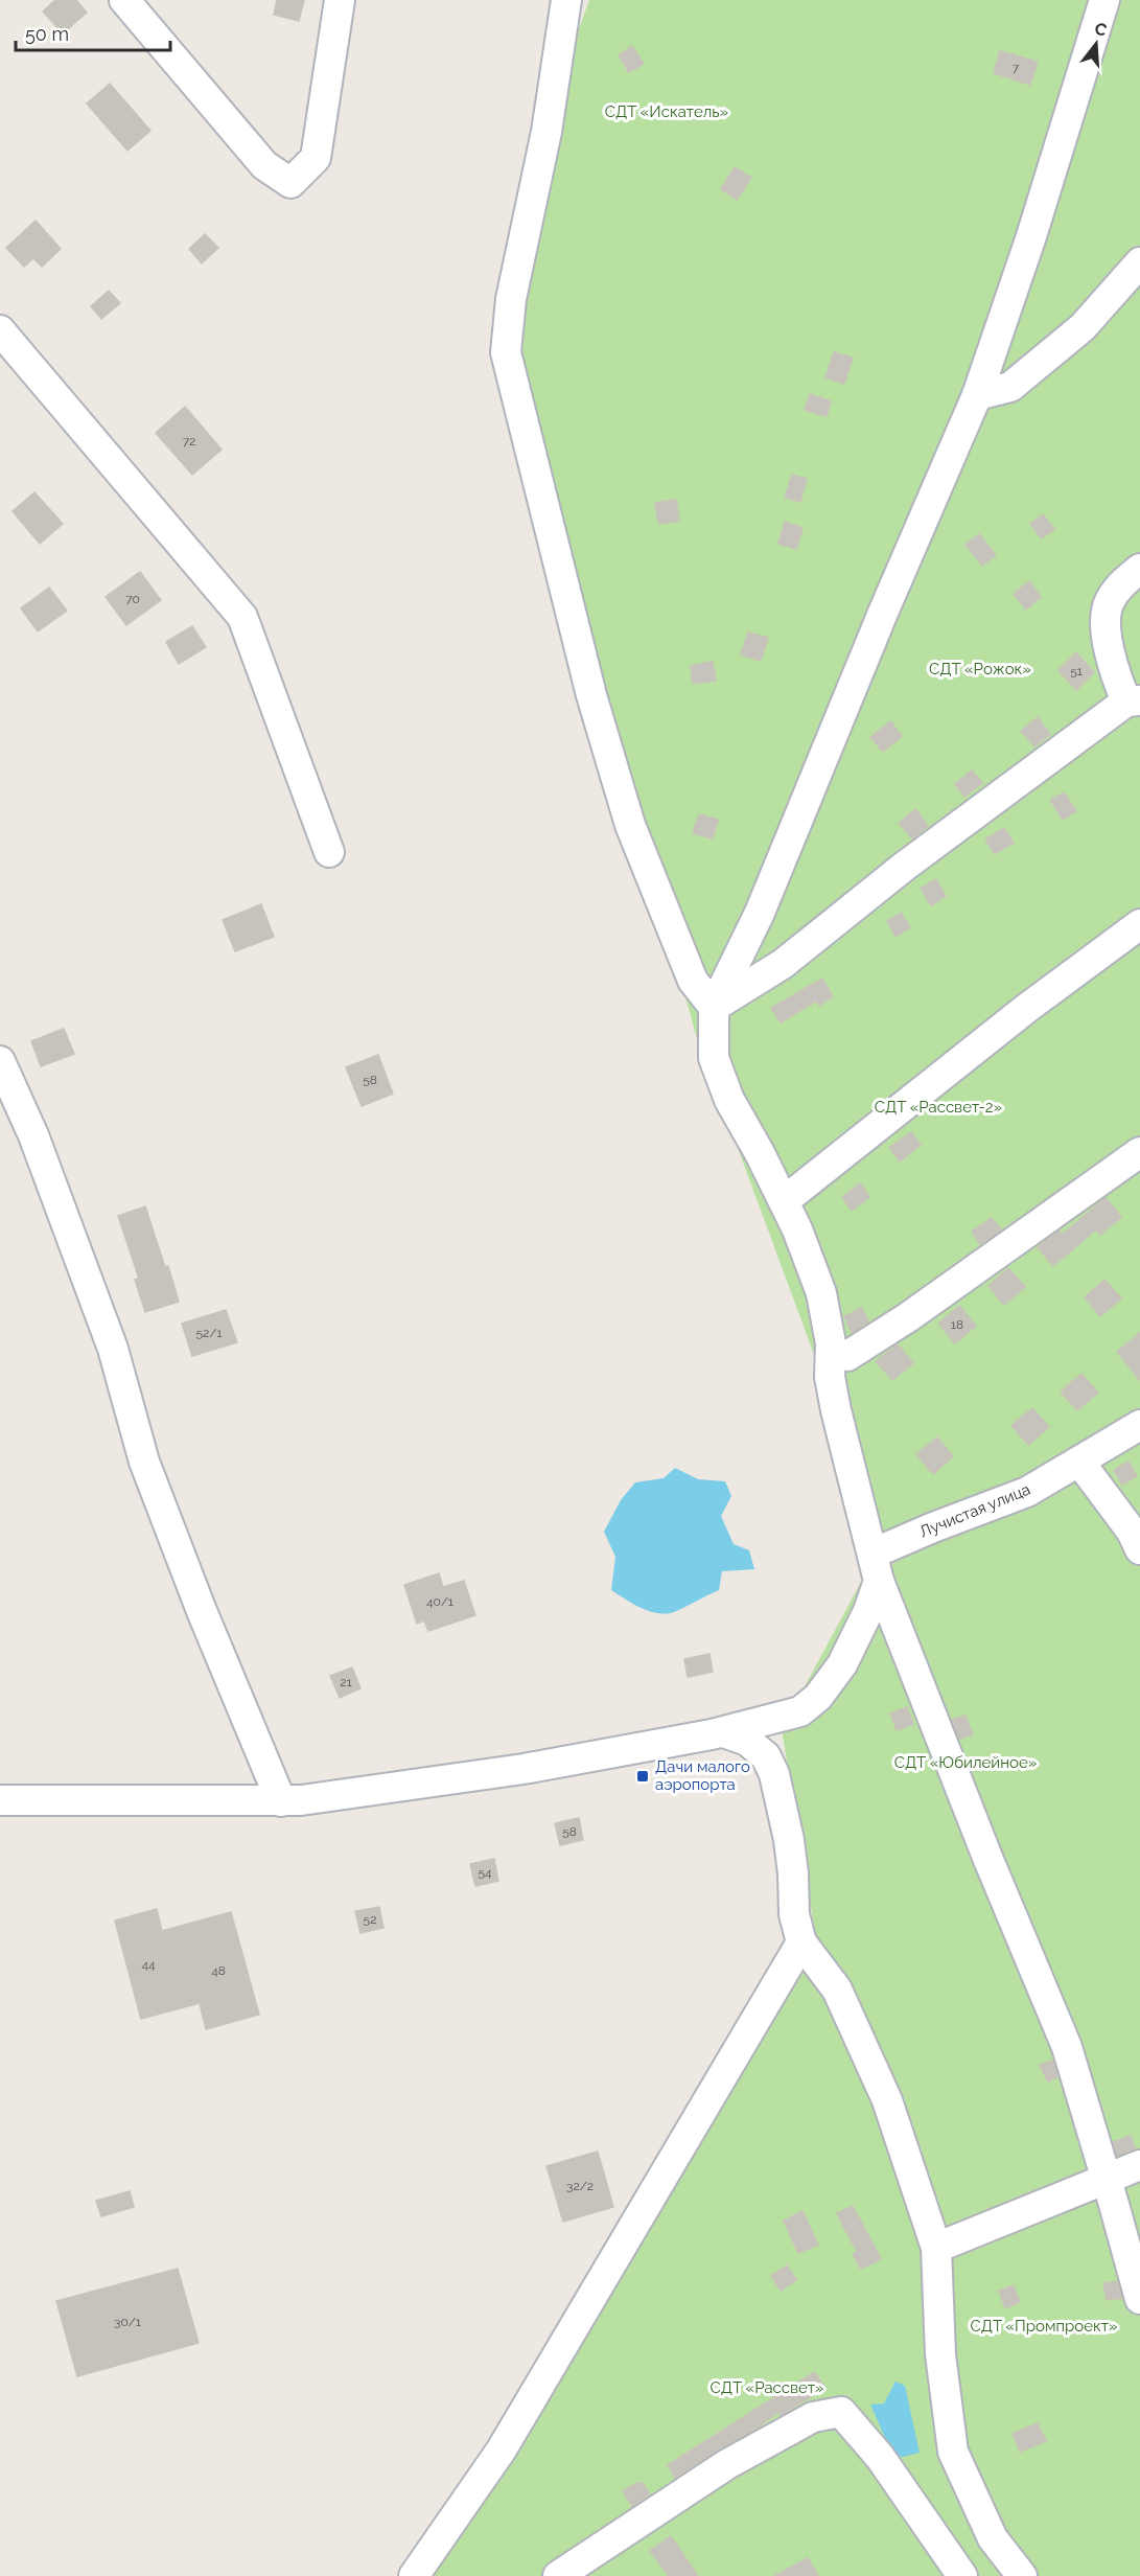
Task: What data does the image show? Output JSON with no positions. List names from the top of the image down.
{
  "streets": {
    "street": ["Лучистая улица"]
  },
  "parks": [
    "СДТ «Искатель»",
    "СДТ «Рожок»",
    "СДТ «Рассвет-2»",
    "СДТ «Юбилейное»",
    "СДТ «Промпроект»",
    "СДТ «Рассвет»"
  ],
  "places": {
    "transit": ["Дачи малого аэропорта"]
  },
  "house_numbers": [
    "7",
    "72",
    "70",
    "51",
    "58",
    "18",
    "52/1",
    "40/1",
    "21",
    "58",
    "54",
    "52",
    "44",
    "48",
    "32/2",
    "30/1"
  ],
  "scale_bar": "50 m",
  "north": "top"
}
